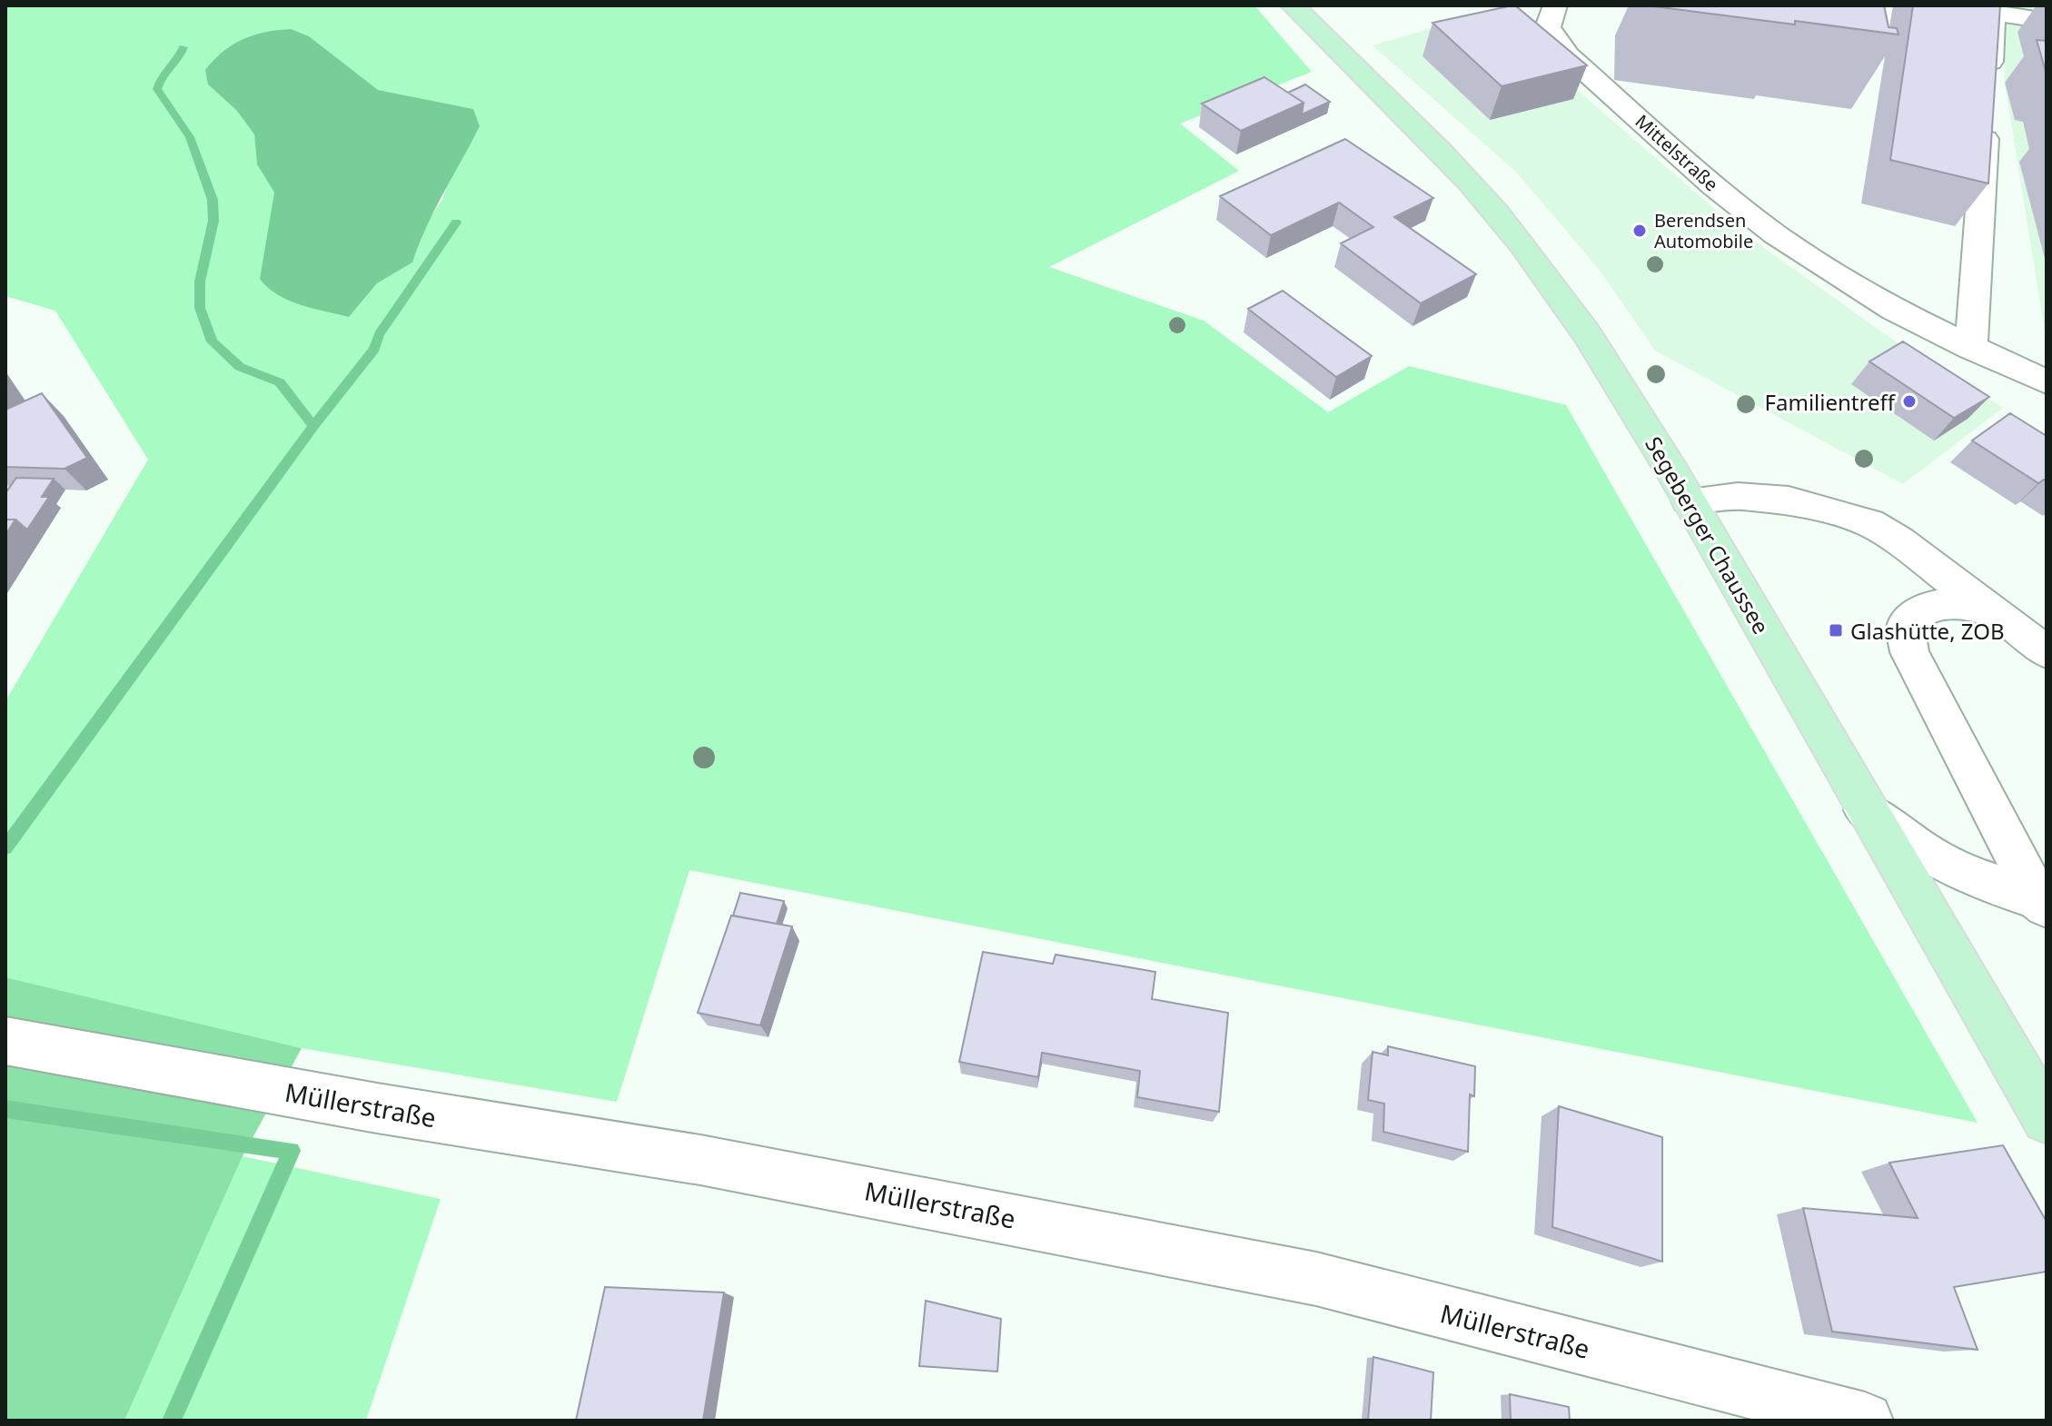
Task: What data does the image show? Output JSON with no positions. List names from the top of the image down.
{
  "streets": {
    "main road": ["Segeberger Chaussee"],
    "street": ["Mittelstraße", "Müllerstraße"]
  },
  "places": {
    "other": ["Berendsen Automobile", "Familientreff"],
    "transit": ["Glashütte, ZOB"]
  }
}
